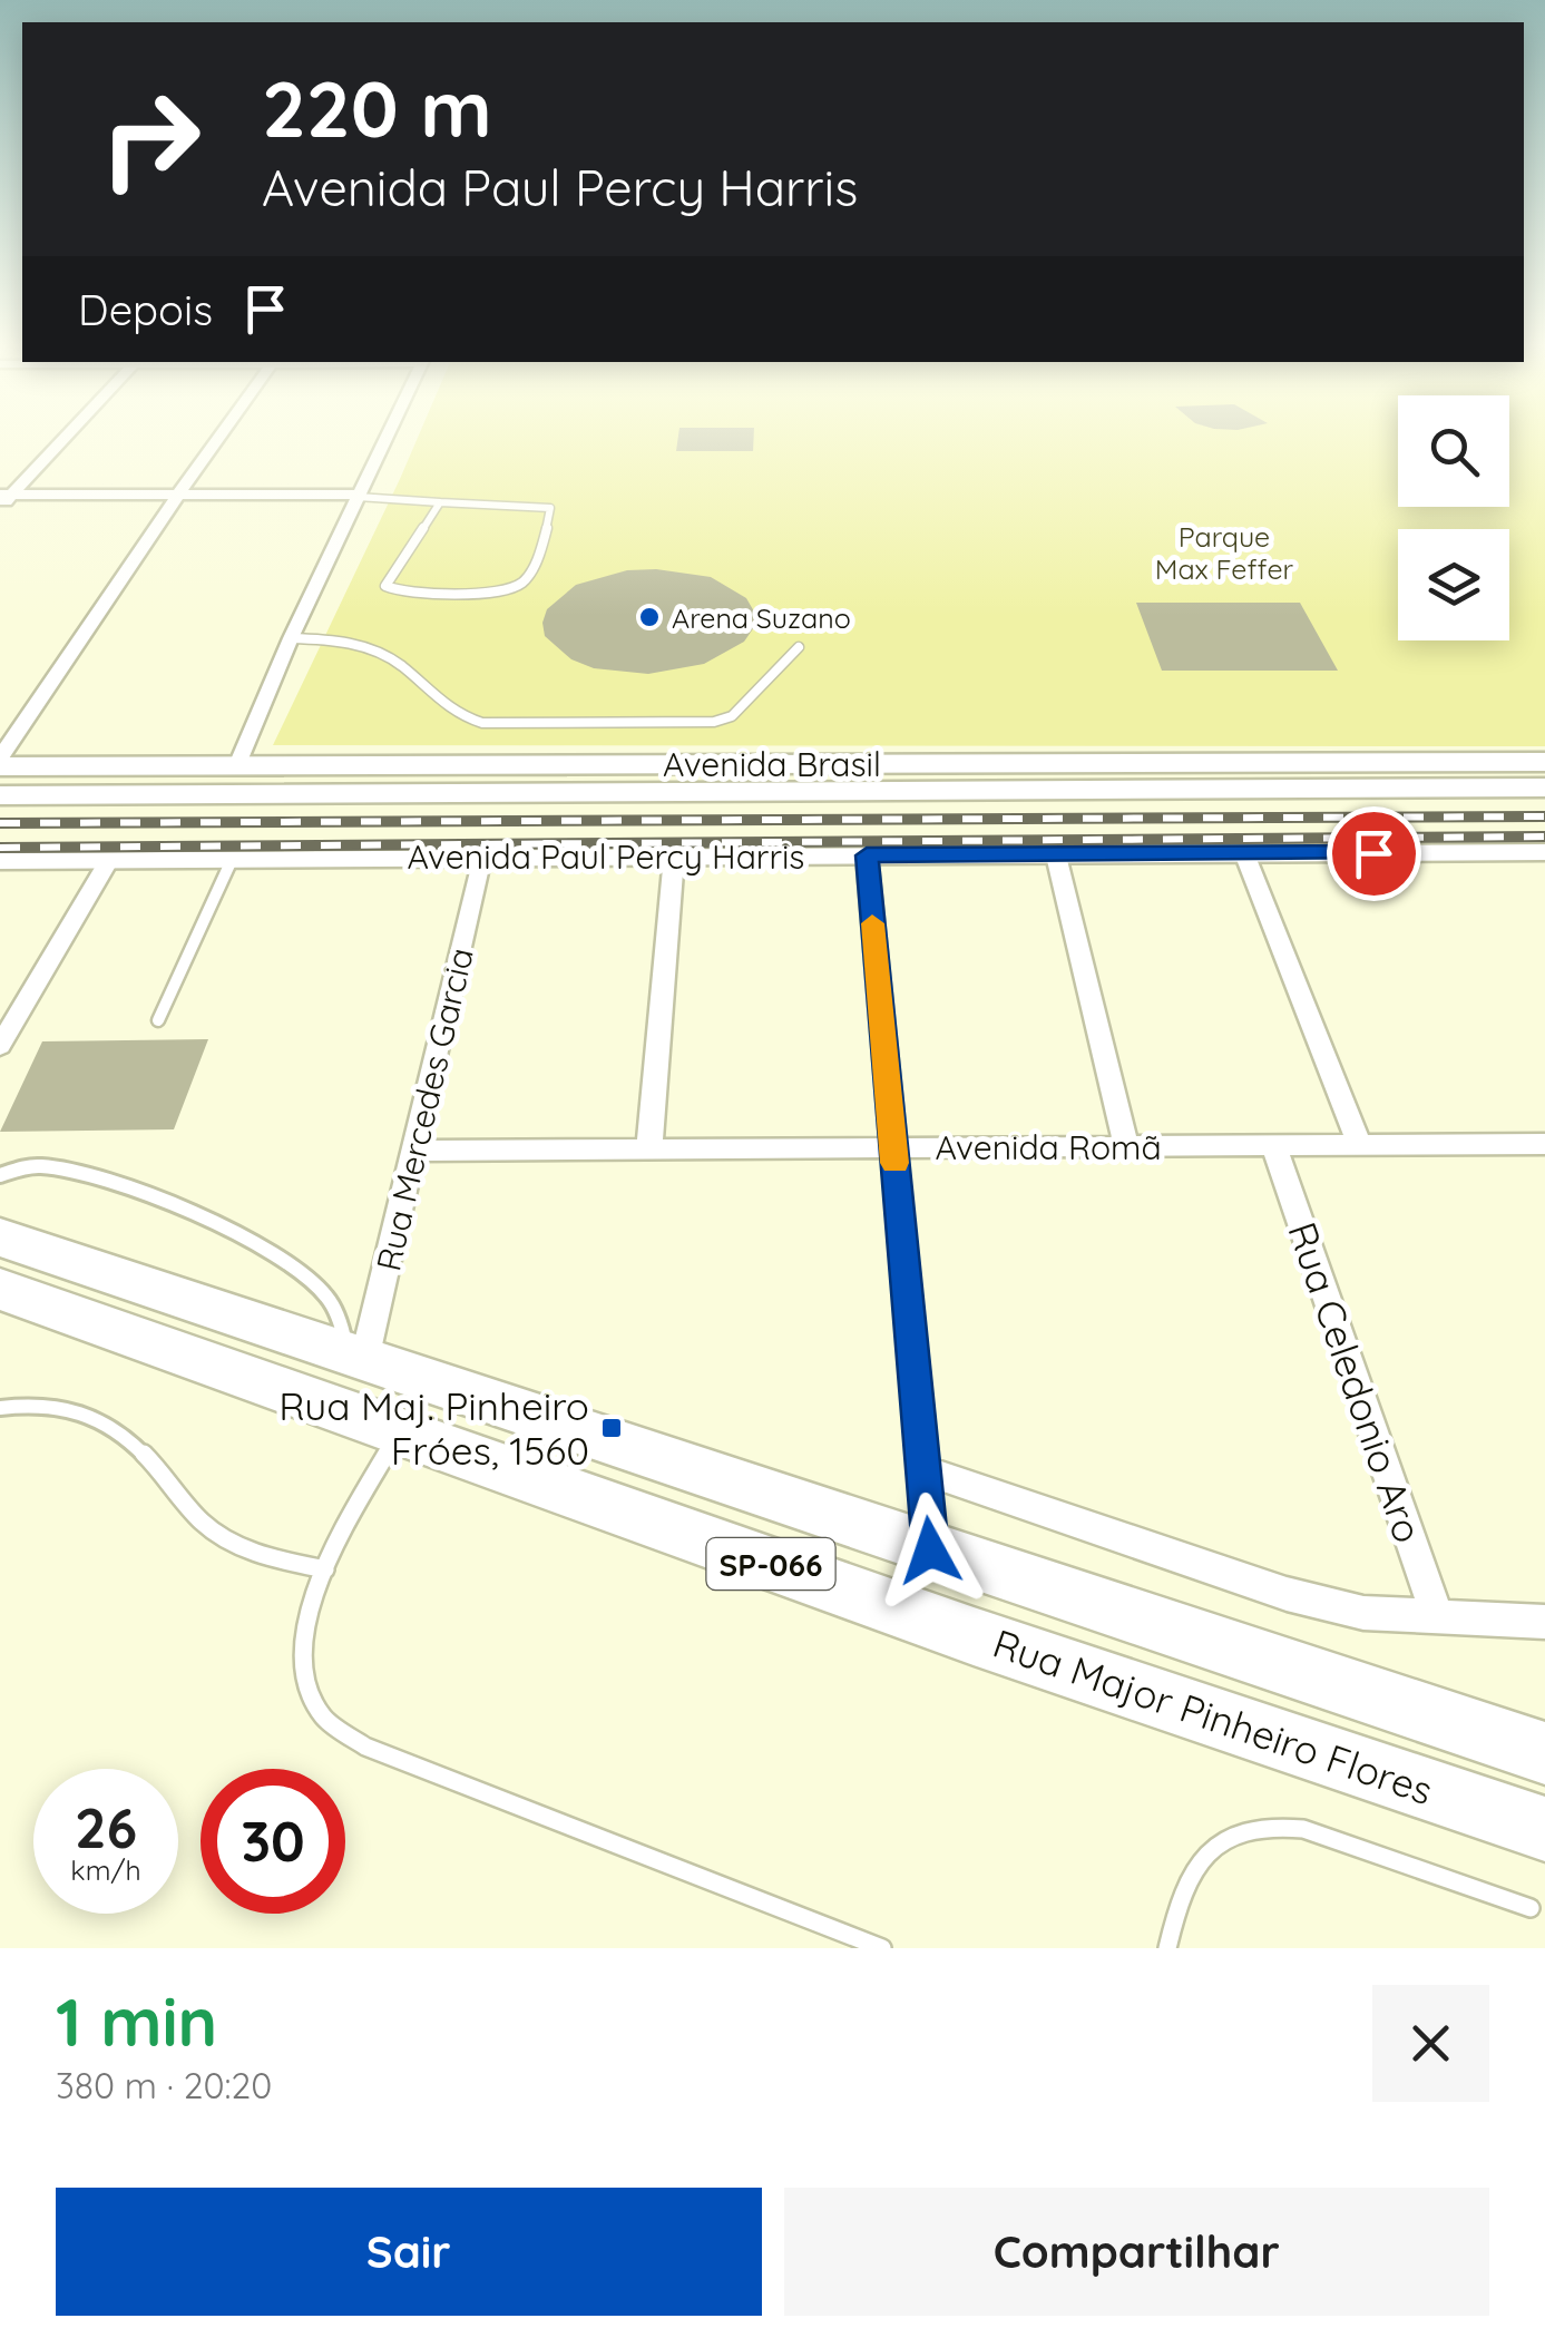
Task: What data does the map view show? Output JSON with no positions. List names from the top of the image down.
{
  "streets": {
    "highway": ["SP-066", "Rua Major Pinheiro Flores"],
    "main road": ["Avenida Brasil"],
    "street": [
      "Avenida Paul Percy Harris",
      "Rua Mercedes Garcia",
      "Avenida Romã",
      "Rua Celedonio Aro"
    ]
  },
  "crossings": [
    ["Avenida Paul Percy Harris", "Rua Mercedes Garcia"],
    ["Rua Mercedes Garcia", "Avenida Romã"],
    ["Rua Mercedes Garcia", "Rua Major Pinheiro Flores"],
    ["Avenida Romã", "Rua Celedonio Aro"]
  ],
  "parks": ["Parque Max Feffer"],
  "places": {
    "other": ["Arena Suzano"],
    "transit": ["Rua Maj. Pinheiro Fróes, 1560"]
  },
  "page": {
    "turn": ["220 m", "Avenida Paul Percy Harris"],
    "then": "Depois",
    "speed": "26 km/h",
    "limit": "30",
    "heading": ["1 min", "380 m · 20:20"],
    "buttons": ["Sair", "Compartilhar"]
  }
}
